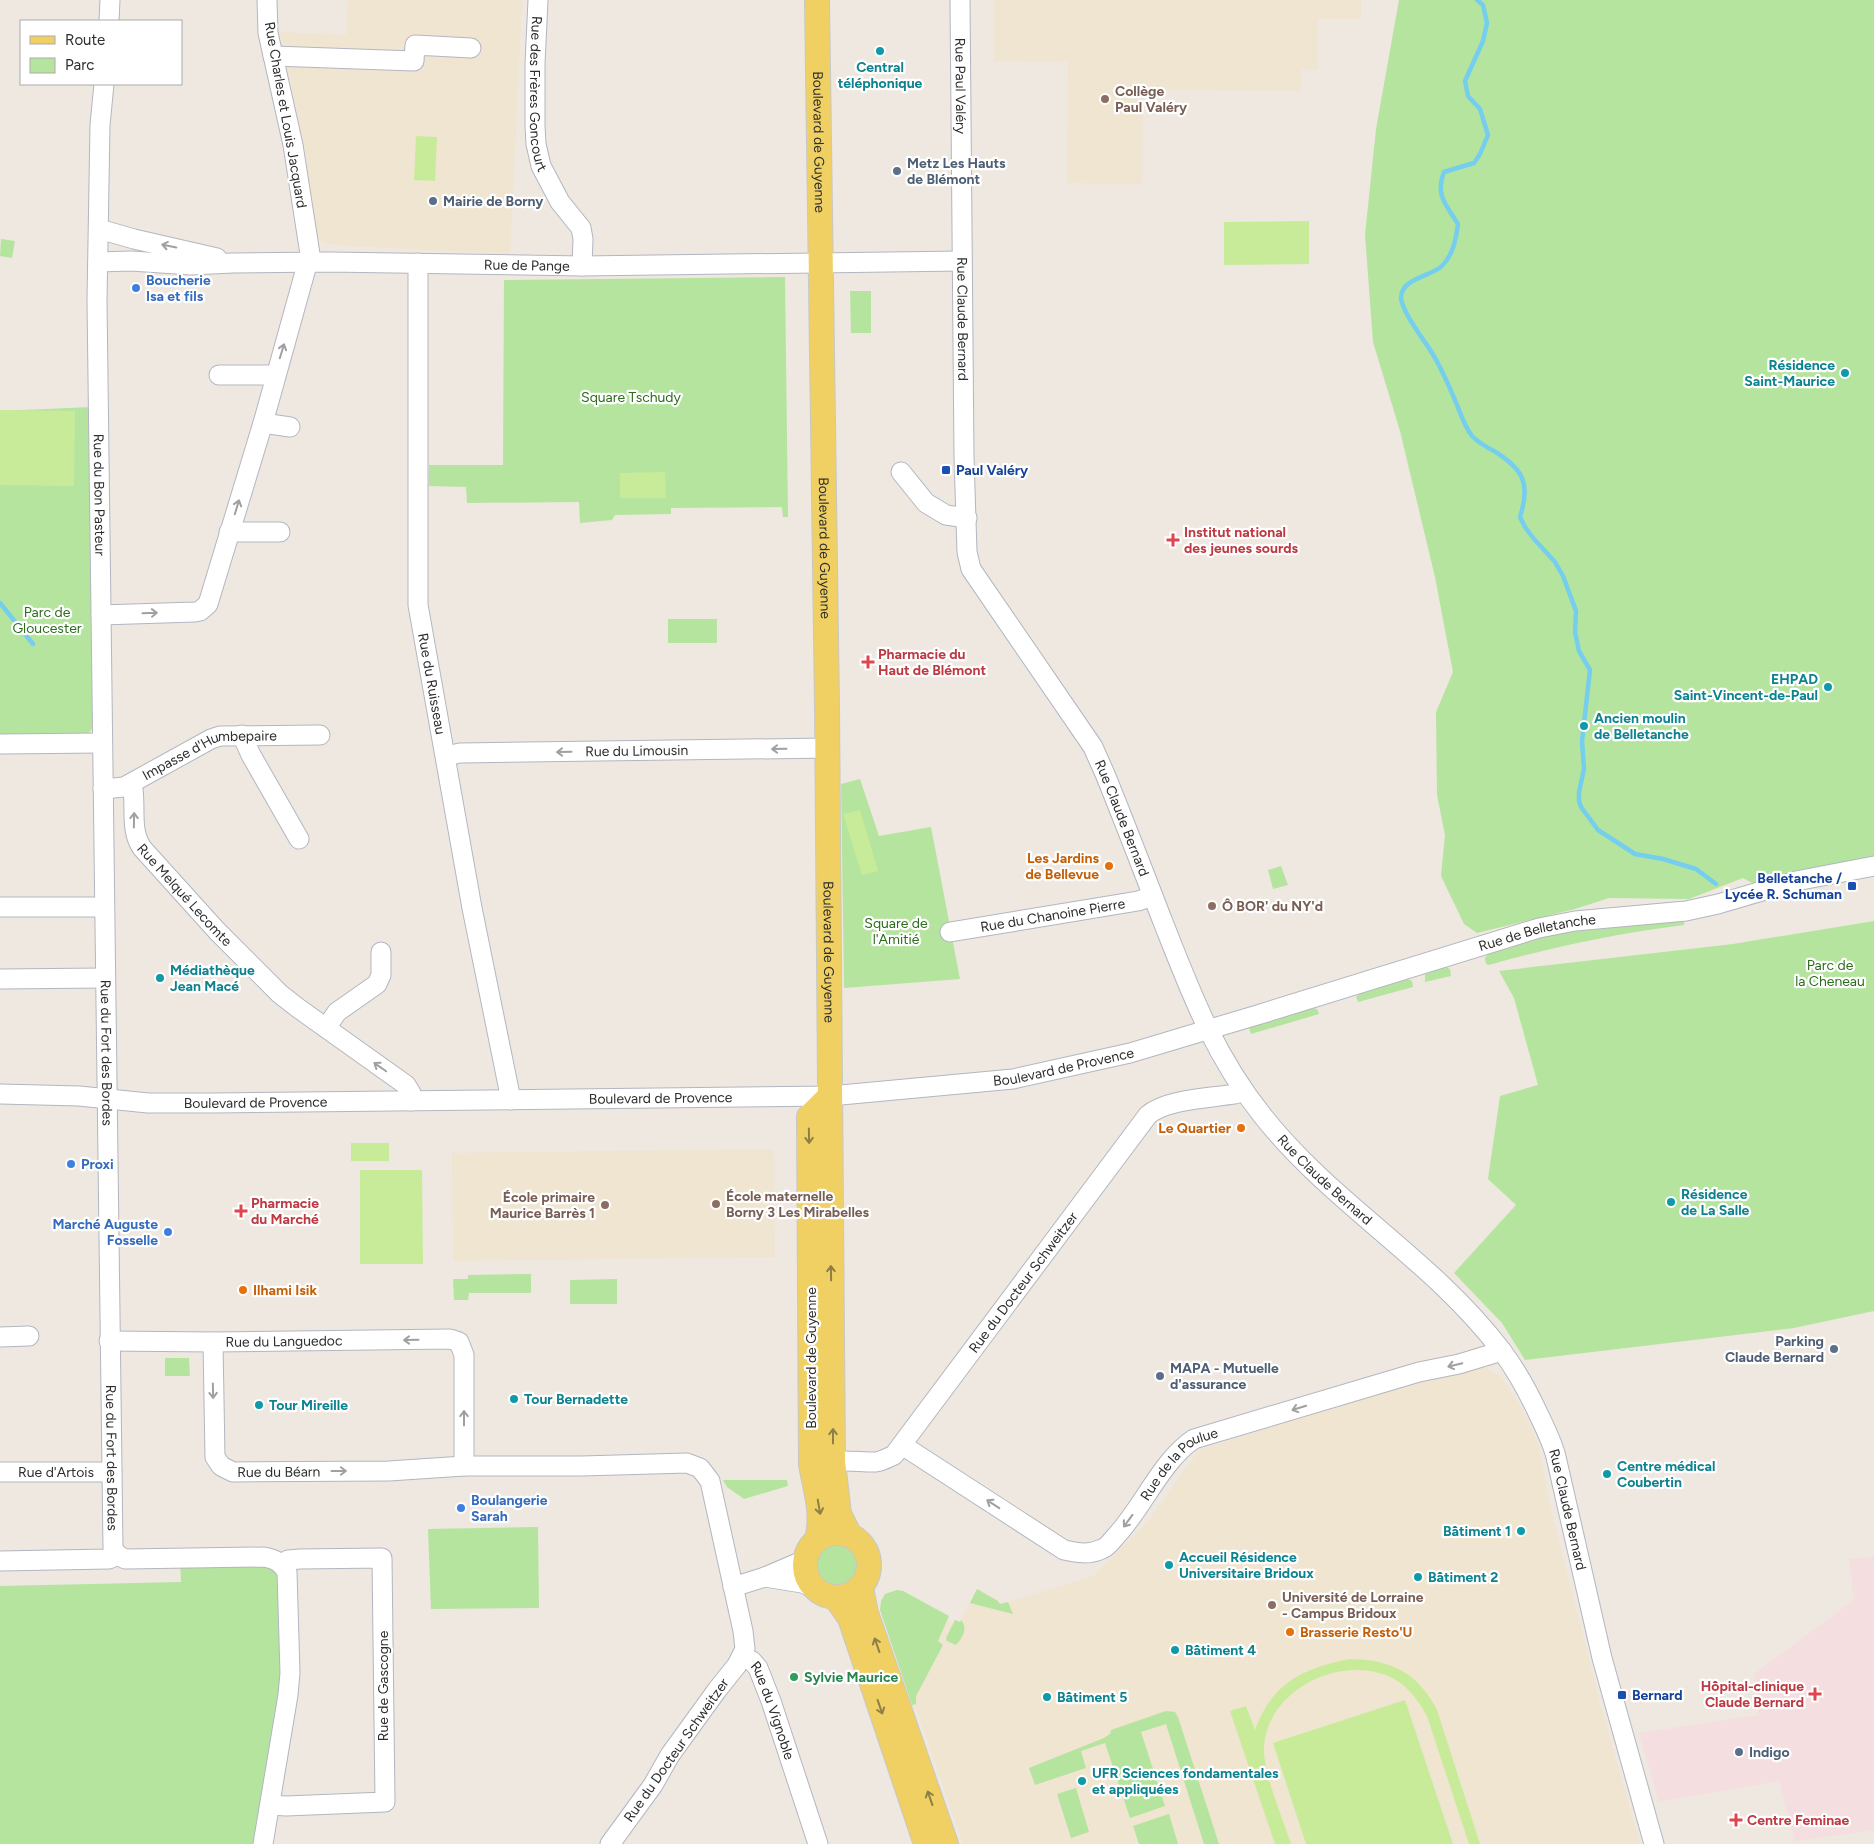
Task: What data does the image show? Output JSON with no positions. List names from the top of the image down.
{
  "streets": {
    "main road": ["Boulevard de Guyenne"],
    "street": [
      "Rue Paul Valéry",
      "Rue des Frères Goncourt",
      "Rue Charles et Louis Jacquard",
      "Rue de Pange",
      "Rue Claude Bernard",
      "Rue du Bon Pasteur",
      "Rue du Ruisseau",
      "Rue du Limousin",
      "Impasse d'Humbepaire",
      "Rue Melqué Lecomte",
      "Rue du Chanoine Pierre",
      "Rue de Belletanche",
      "Rue du Fort des Bordes",
      "Boulevard de Provence",
      "Rue du Docteur Schweitzer",
      "Rue du Languedoc",
      "Rue de la Poulue",
      "Rue du Béarn",
      "Rue d'Artois",
      "Rue de Gascogne",
      "Rue du Vignoble"
    ]
  },
  "crossings": [
    ["Rue Paul Valéry", "Rue Claude Bernard"],
    ["Rue des Frères Goncourt", "Rue de Pange"],
    ["Rue Charles et Louis Jacquard", "Rue de Pange"],
    ["Rue Charles et Louis Jacquard", "Rue du Bon Pasteur"],
    ["Boulevard de Guyenne", "Rue de Pange"],
    ["Boulevard de Guyenne", "Rue Claude Bernard"],
    ["Boulevard de Guyenne", "Rue du Limousin"],
    ["Boulevard de Guyenne", "Boulevard de Provence"],
    ["Boulevard de Guyenne", "Rue du Docteur Schweitzer"],
    ["Rue de Pange", "Rue Claude Bernard"],
    ["Rue de Pange", "Rue du Bon Pasteur"],
    ["Rue de Pange", "Rue du Ruisseau"],
    ["Rue Claude Bernard", "Rue du Chanoine Pierre"],
    ["Rue Claude Bernard", "Rue de Belletanche"],
    ["Rue Claude Bernard", "Boulevard de Provence"],
    ["Rue Claude Bernard", "Rue du Docteur Schweitzer"],
    ["Rue Claude Bernard", "Rue de la Poulue"],
    ["Rue du Bon Pasteur", "Impasse d'Humbepaire"],
    ["Rue du Bon Pasteur", "Rue du Fort des Bordes"],
    ["Rue du Ruisseau", "Rue du Limousin"],
    ["Rue du Ruisseau", "Boulevard de Provence"],
    ["Impasse d'Humbepaire", "Rue Melqué Lecomte"],
    ["Rue Melqué Lecomte", "Boulevard de Provence"],
    ["Rue de Belletanche", "Boulevard de Provence"],
    ["Rue du Fort des Bordes", "Boulevard de Provence"],
    ["Rue du Fort des Bordes", "Rue du Languedoc"],
    ["Rue du Fort des Bordes", "Rue d'Artois"],
    ["Rue du Docteur Schweitzer", "Rue de la Poulue"],
    ["Rue du Docteur Schweitzer", "Rue du Vignoble"],
    ["Rue du Languedoc", "Rue du Béarn"],
    ["Rue du Béarn", "Rue du Vignoble"]
  ],
  "one_way": [
    "Rue Charles et Louis Jacquard",
    "Rue du Limousin",
    "Rue Melqué Lecomte",
    "Rue de la Poulue"
  ],
  "parks": [
    "Square Tschudy",
    "Parc de Gloucester",
    "Square de l'Amitié",
    "Parc de la Cheneau"
  ],
  "places": {
    "other": [
      "Central téléphonique",
      "Collège Paul Valéry",
      "Metz Les Hauts de Blémont",
      "Mairie de Borny",
      "Boucherie Isa et fils",
      "Résidence Saint-Maurice",
      "EHPAD Saint-Vincent-de-Paul",
      "Ancien moulin de Belletanche",
      "Les Jardins de Bellevue",
      "Ô BOR' du NY'd",
      "Médiathèque Jean Macé",
      "Le Quartier",
      "Proxi",
      "Résidence de La Salle",
      "École maternelle Borny 3 Les Mirabelles",
      "École primaire Maurice Barrès 1",
      "Marché Auguste Fosselle",
      "Ilhami Isik",
      "Parking Claude Bernard",
      "MAPA - Mutuelle d'assurance",
      "Tour Bernadette",
      "Tour Mireille",
      "Centre médical Coubertin",
      "Boulangerie Sarah",
      "Bâtiment 1",
      "Accueil Résidence Universitaire Bridoux",
      "Bâtiment 2",
      "Université de Lorraine - Campus Bridoux",
      "Brasserie Resto'U",
      "Bâtiment 4",
      "Sylvie Maurice",
      "Bâtiment 5",
      "Indigo",
      "UFR Sciences fondamentales et appliquées"
    ],
    "transit": ["Paul Valéry", "Belletanche / Lycée R. Schuman", "Bernard"],
    "health": [
      "Institut national des jeunes sourds",
      "Pharmacie du Haut de Blémont",
      "Pharmacie du Marché",
      "Hôpital-clinique Claude Bernard",
      "Centre Feminae"
    ]
  },
  "legend": ["Route", "Parc"]
}
